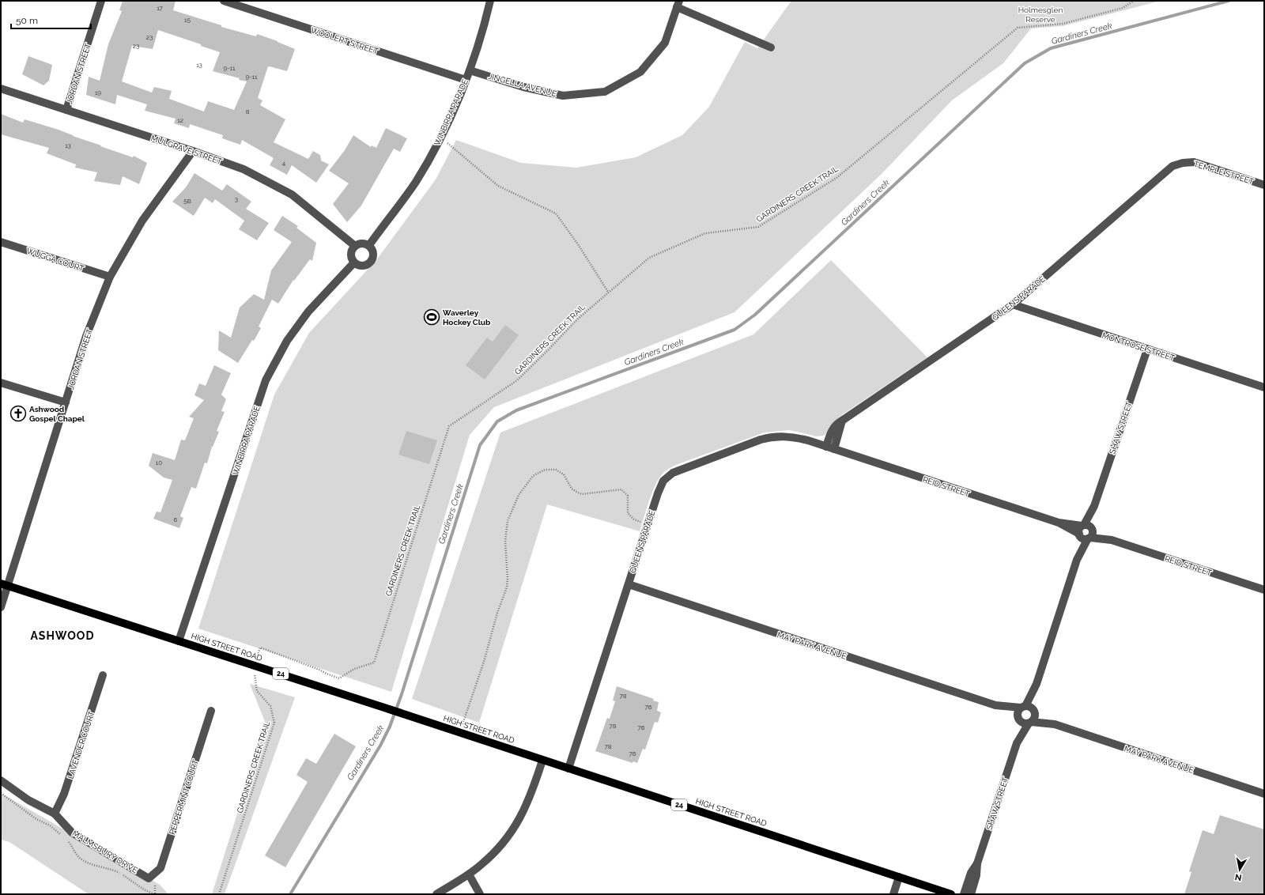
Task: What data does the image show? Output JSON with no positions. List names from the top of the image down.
{
  "streets": {
    "main road": ["HIGH STREET ROAD", "24"],
    "street": [
      "WOOLERT STREET",
      "JORDAN STREET",
      "JINGELLA AVENUE",
      "WINBIRRA PARADE",
      "MULGRAVE STREET",
      "TEMPLE STREET",
      "WUGGA COURT",
      "QUEENS PARADE",
      "MONTROSE STREET",
      "SHAW STREET",
      "REID STREET",
      "MAY PARK AVENUE",
      "LAVENDER COURT",
      "PEPPERMINT COURT",
      "MALMSBURY DRIVE"
    ],
    "path": ["GARDINERS CREEK TRAIL"]
  },
  "crossings": [
    ["WOOLERT STREET", "WINBIRRA PARADE"],
    ["JORDAN STREET", "MULGRAVE STREET"],
    ["JORDAN STREET", "WUGGA COURT"],
    ["JORDAN STREET", "HIGH STREET ROAD"],
    ["JINGELLA AVENUE", "WINBIRRA PARADE"],
    ["WINBIRRA PARADE", "MULGRAVE STREET"],
    ["WINBIRRA PARADE", "HIGH STREET ROAD"],
    ["TEMPLE STREET", "QUEENS PARADE"],
    ["GARDINERS CREEK TRAIL", "HIGH STREET ROAD"],
    ["QUEENS PARADE", "MONTROSE STREET"],
    ["QUEENS PARADE", "REID STREET"],
    ["QUEENS PARADE", "MAY PARK AVENUE"],
    ["QUEENS PARADE", "HIGH STREET ROAD"],
    ["MONTROSE STREET", "SHAW STREET"],
    ["SHAW STREET", "REID STREET"],
    ["SHAW STREET", "MAY PARK AVENUE"],
    ["LAVENDER COURT", "MALMSBURY DRIVE"],
    ["PEPPERMINT COURT", "MALMSBURY DRIVE"]
  ],
  "districts": ["ASHWOOD"],
  "water": ["Gardiners Creek"],
  "parks": ["Holmesglen Reserve"],
  "places": {
    "sports": ["Waverley Hockey Club"],
    "church": ["Ashwood Gospel Chapel"]
  },
  "house_numbers": [
    "17",
    "15",
    "23",
    "23",
    "13",
    "9-11",
    "9-11",
    "19",
    "8",
    "12",
    "13",
    "4",
    "3",
    "5B",
    "10",
    "6",
    "78",
    "76",
    "78",
    "76",
    "78",
    "76"
  ],
  "scale_bar": "50 m",
  "north": "bottom"
}
